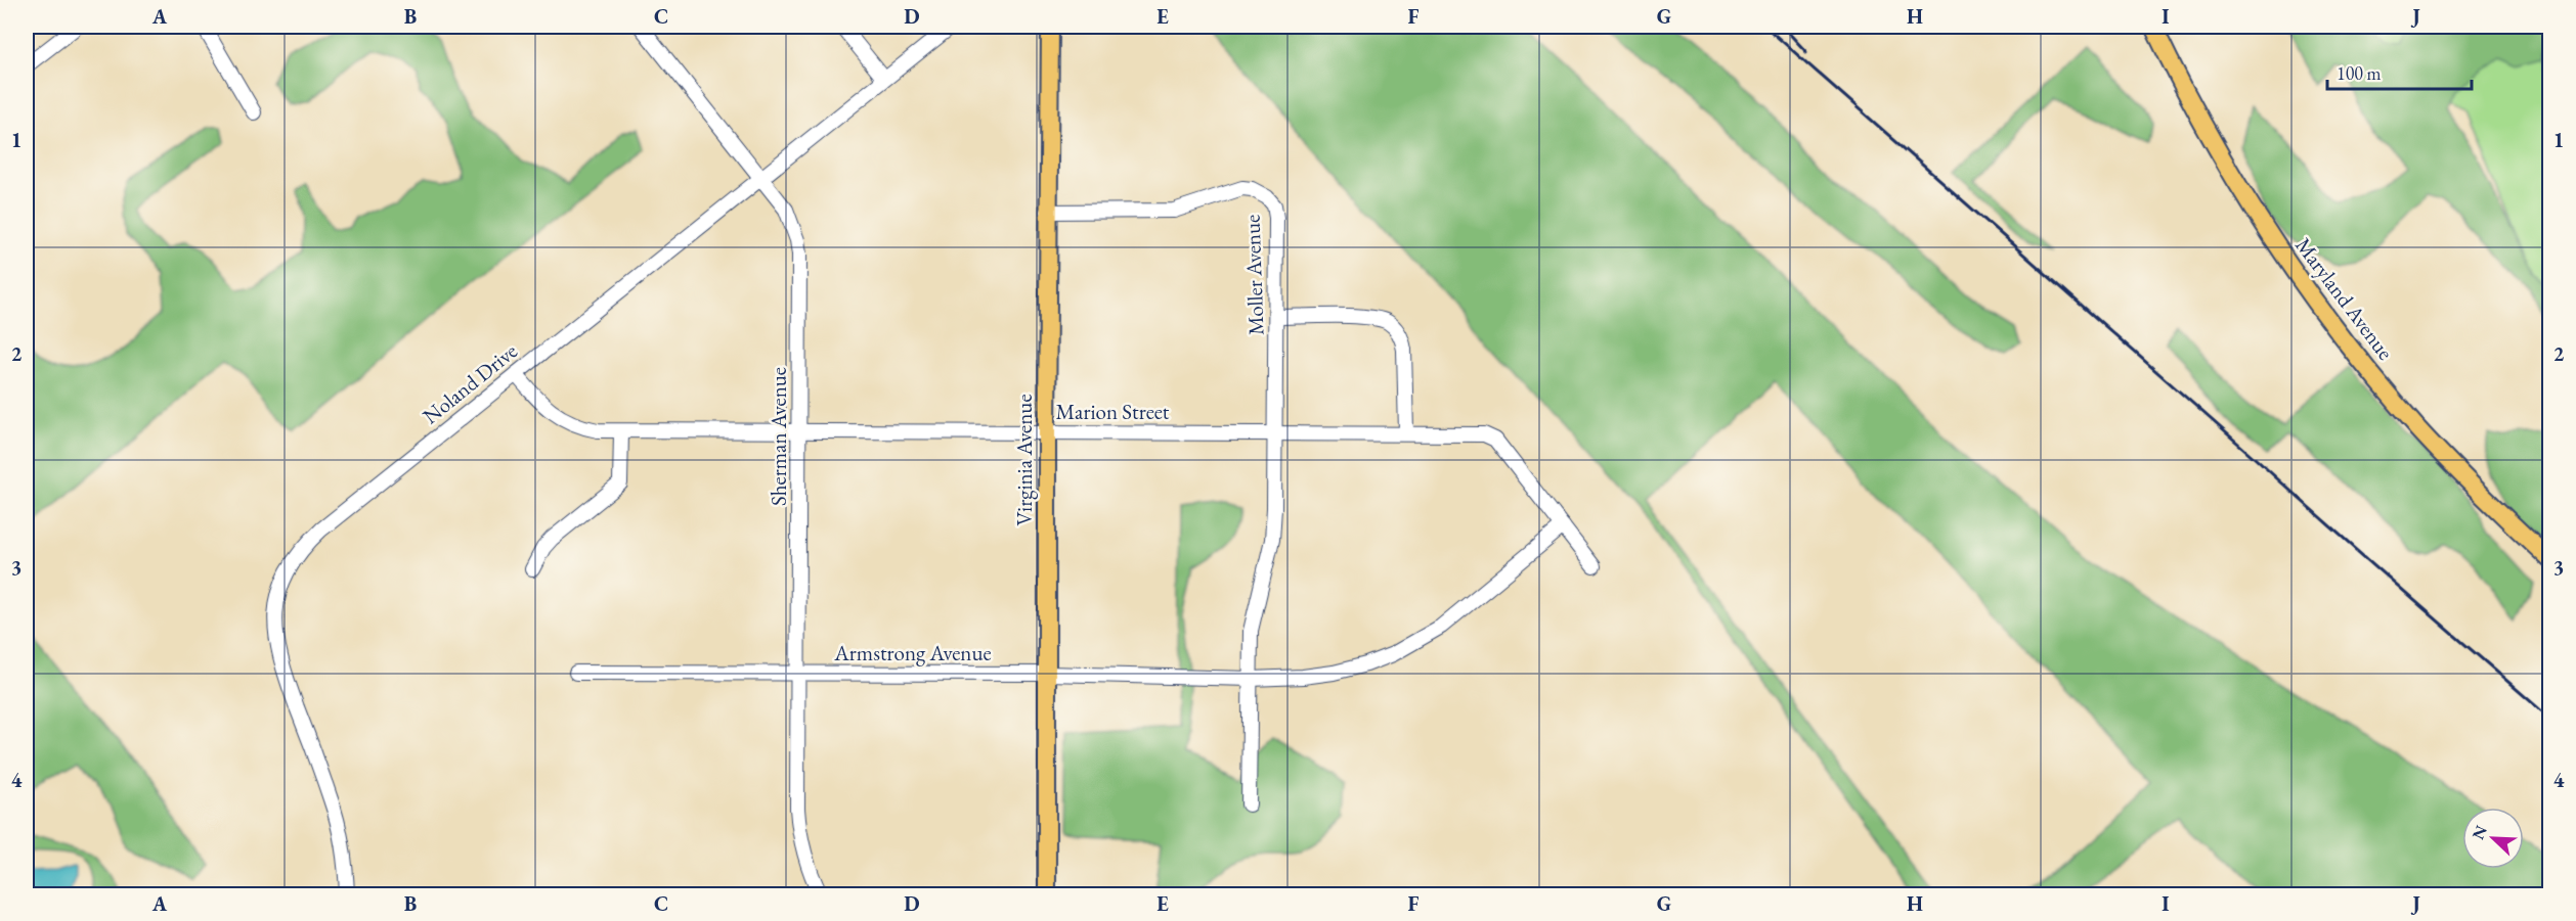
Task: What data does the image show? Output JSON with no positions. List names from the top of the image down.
{
  "streets": {
    "main road": ["Maryland Avenue", "Virginia Avenue"],
    "street": [
      "Moller Avenue",
      "Noland Drive",
      "Marion Street",
      "Sherman Avenue",
      "Armstrong Avenue"
    ]
  },
  "crossings": [
    ["Moller Avenue", "Marion Street"],
    ["Moller Avenue", "Virginia Avenue"],
    ["Moller Avenue", "Armstrong Avenue"],
    ["Noland Drive", "Marion Street"],
    ["Noland Drive", "Sherman Avenue"],
    ["Marion Street", "Sherman Avenue"],
    ["Marion Street", "Virginia Avenue"],
    ["Marion Street", "Armstrong Avenue"],
    ["Sherman Avenue", "Armstrong Avenue"],
    ["Virginia Avenue", "Armstrong Avenue"]
  ],
  "scale_bar": "100 m",
  "north": "top left",
  "grid": {
    "columns": [
      "A",
      "B",
      "C",
      "D",
      "E",
      "F",
      "G",
      "H",
      "I",
      "J"
    ],
    "rows": [
      "1",
      "2",
      "3",
      "4"
    ]
  }
}
